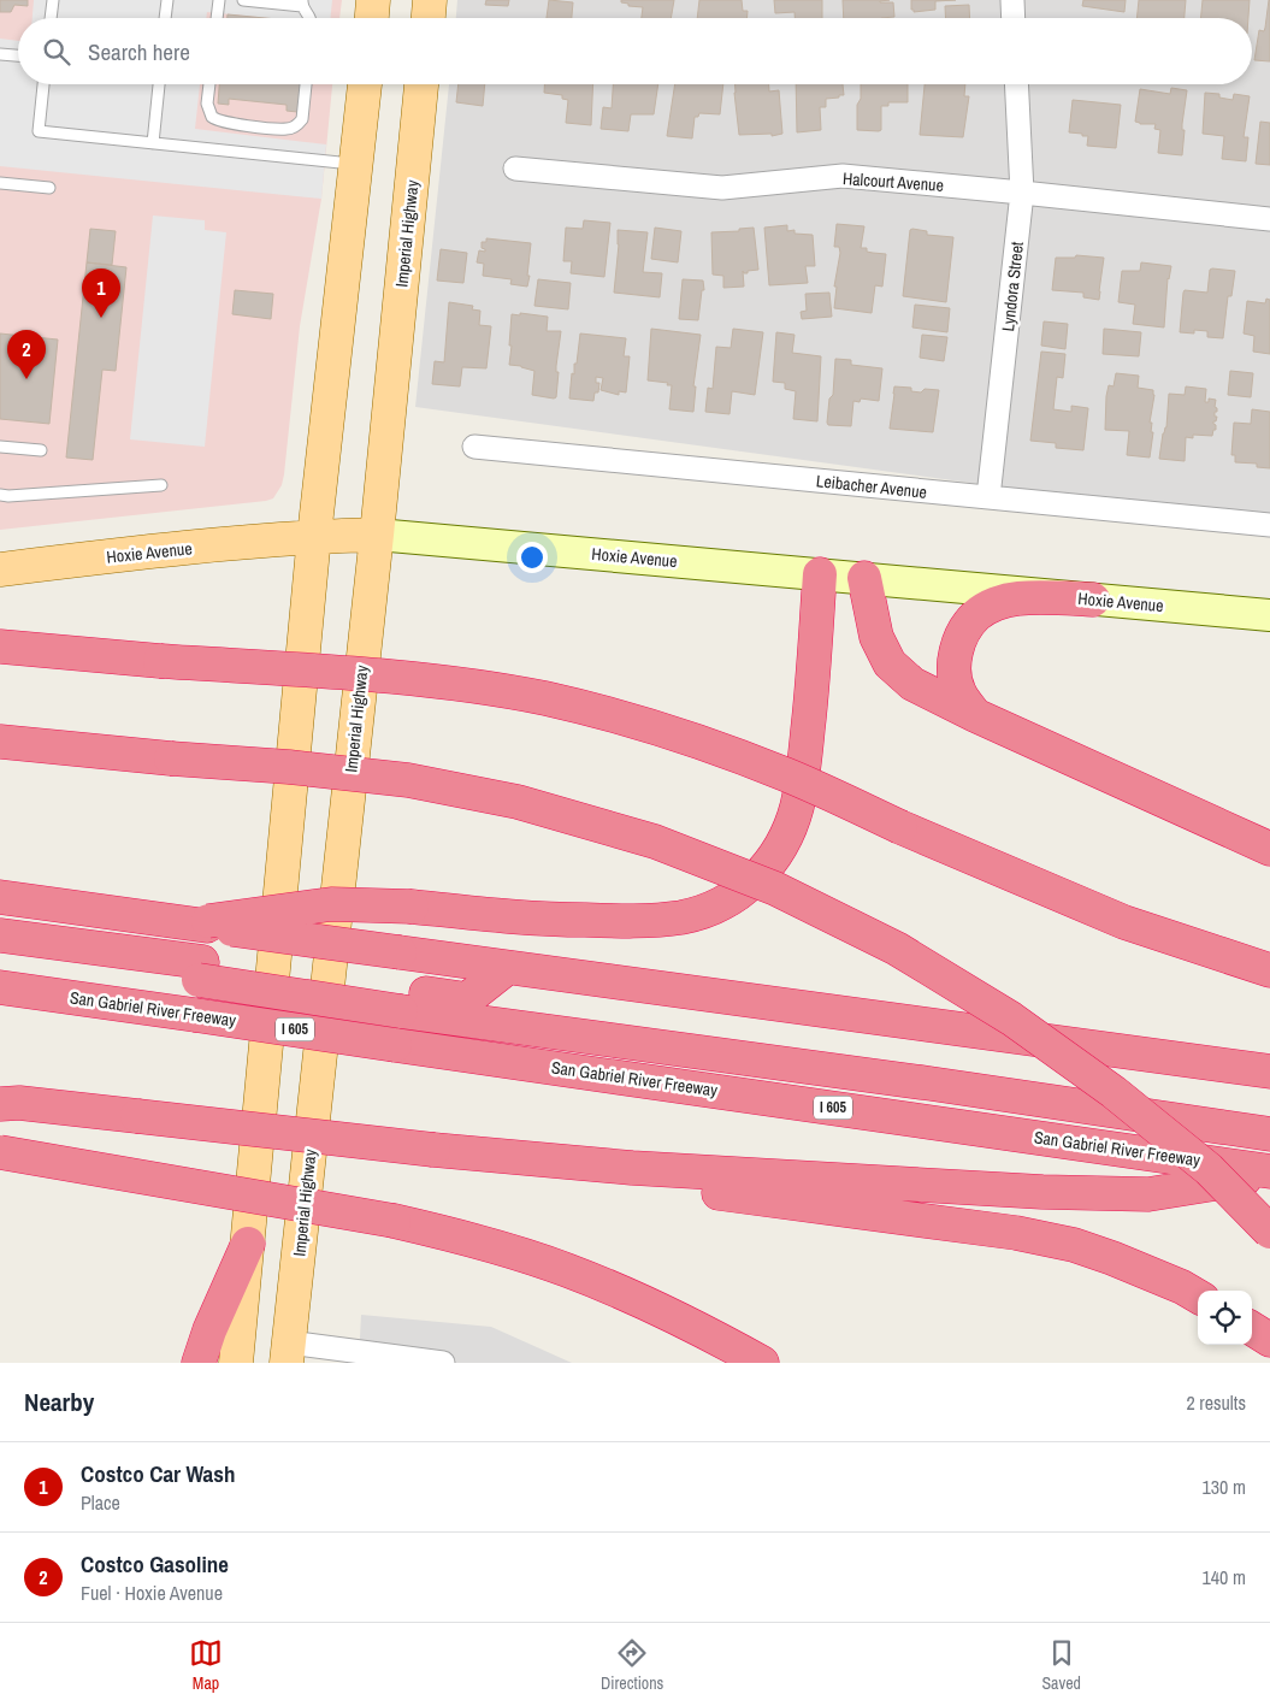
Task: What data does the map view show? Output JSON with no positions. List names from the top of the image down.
{
  "streets": {
    "highway": ["San Gabriel River Freeway", "I 605"],
    "main road": ["Imperial Highway", "Hoxie Avenue"],
    "street": ["Halcourt Avenue", "Lyndora Street", "Leibacher Avenue"]
  },
  "crossings": [
    ["Halcourt Avenue", "Lyndora Street"],
    ["Imperial Highway", "Hoxie Avenue"],
    ["Lyndora Street", "Leibacher Avenue"]
  ],
  "page": {
    "search": "Search here",
    "pins": ["1", "2"],
    "heading": ["Nearby", "2 results"],
    "list": [
      {
        "mark": "1",
        "name": "Costco Car Wash",
        "note": "Place",
        "value": "130 m"
      },
      {
        "mark": "2",
        "name": "Costco Gasoline",
        "note": "Fuel · Hoxie Avenue",
        "value": "140 m"
      }
    ],
    "nav": ["Map", "Directions", "Saved"]
  }
}
